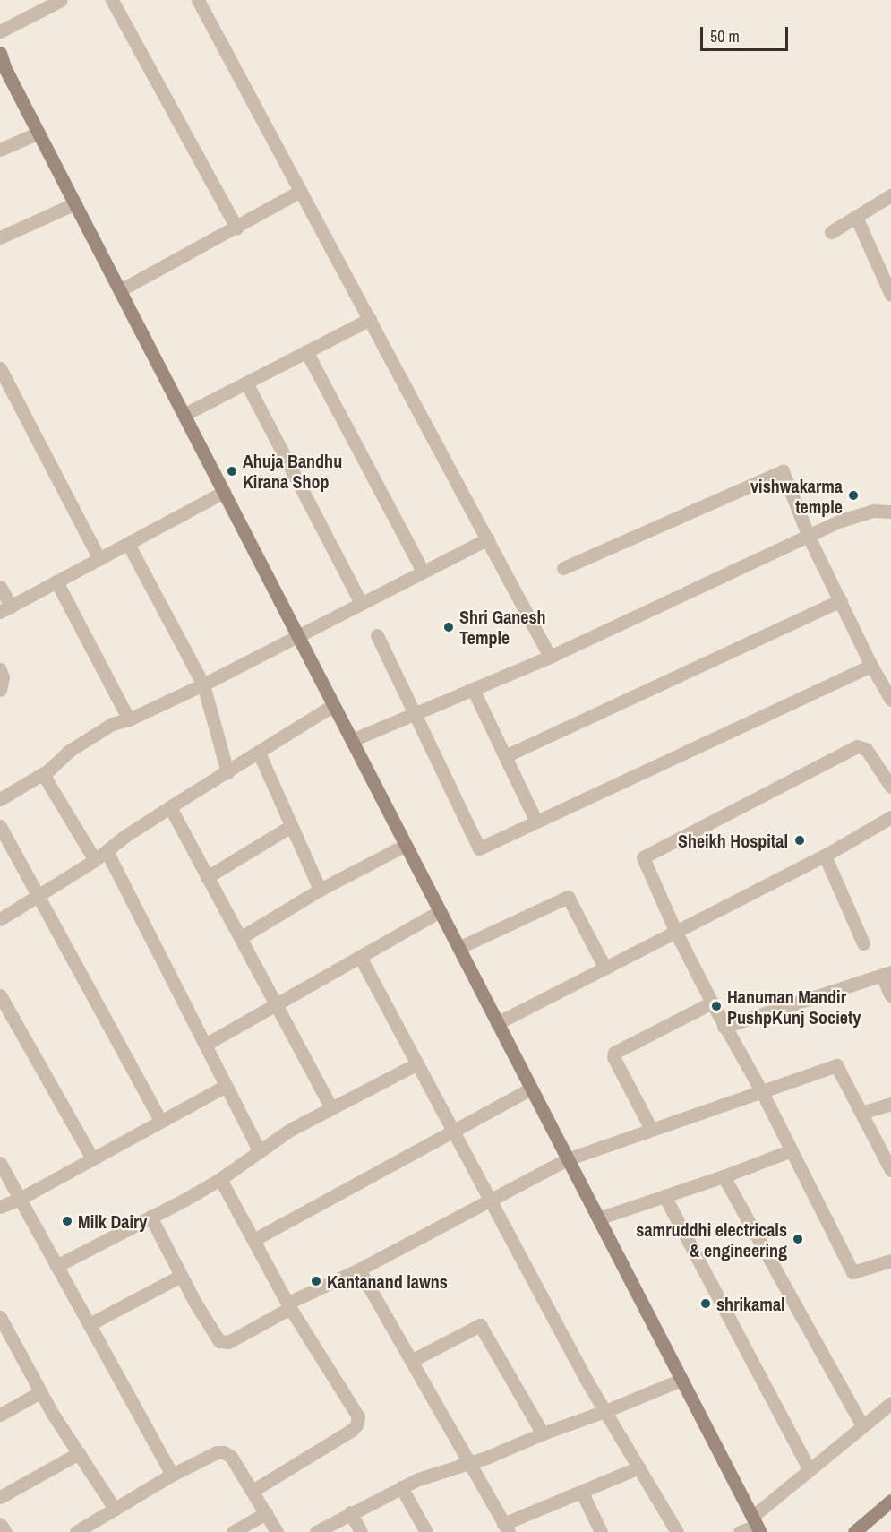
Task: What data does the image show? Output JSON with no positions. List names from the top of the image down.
{
  "places": [
    "Ahuja Bandhu Kirana Shop",
    "vishwakarma temple",
    "Shri Ganesh Temple",
    "Sheikh Hospital",
    "Hanuman Mandir PushpKunj Society",
    "Milk Dairy",
    "samruddhi electricals & engineering",
    "Kantanand lawns",
    "shrikamal"
  ],
  "scale_bar": "50 m"
}
